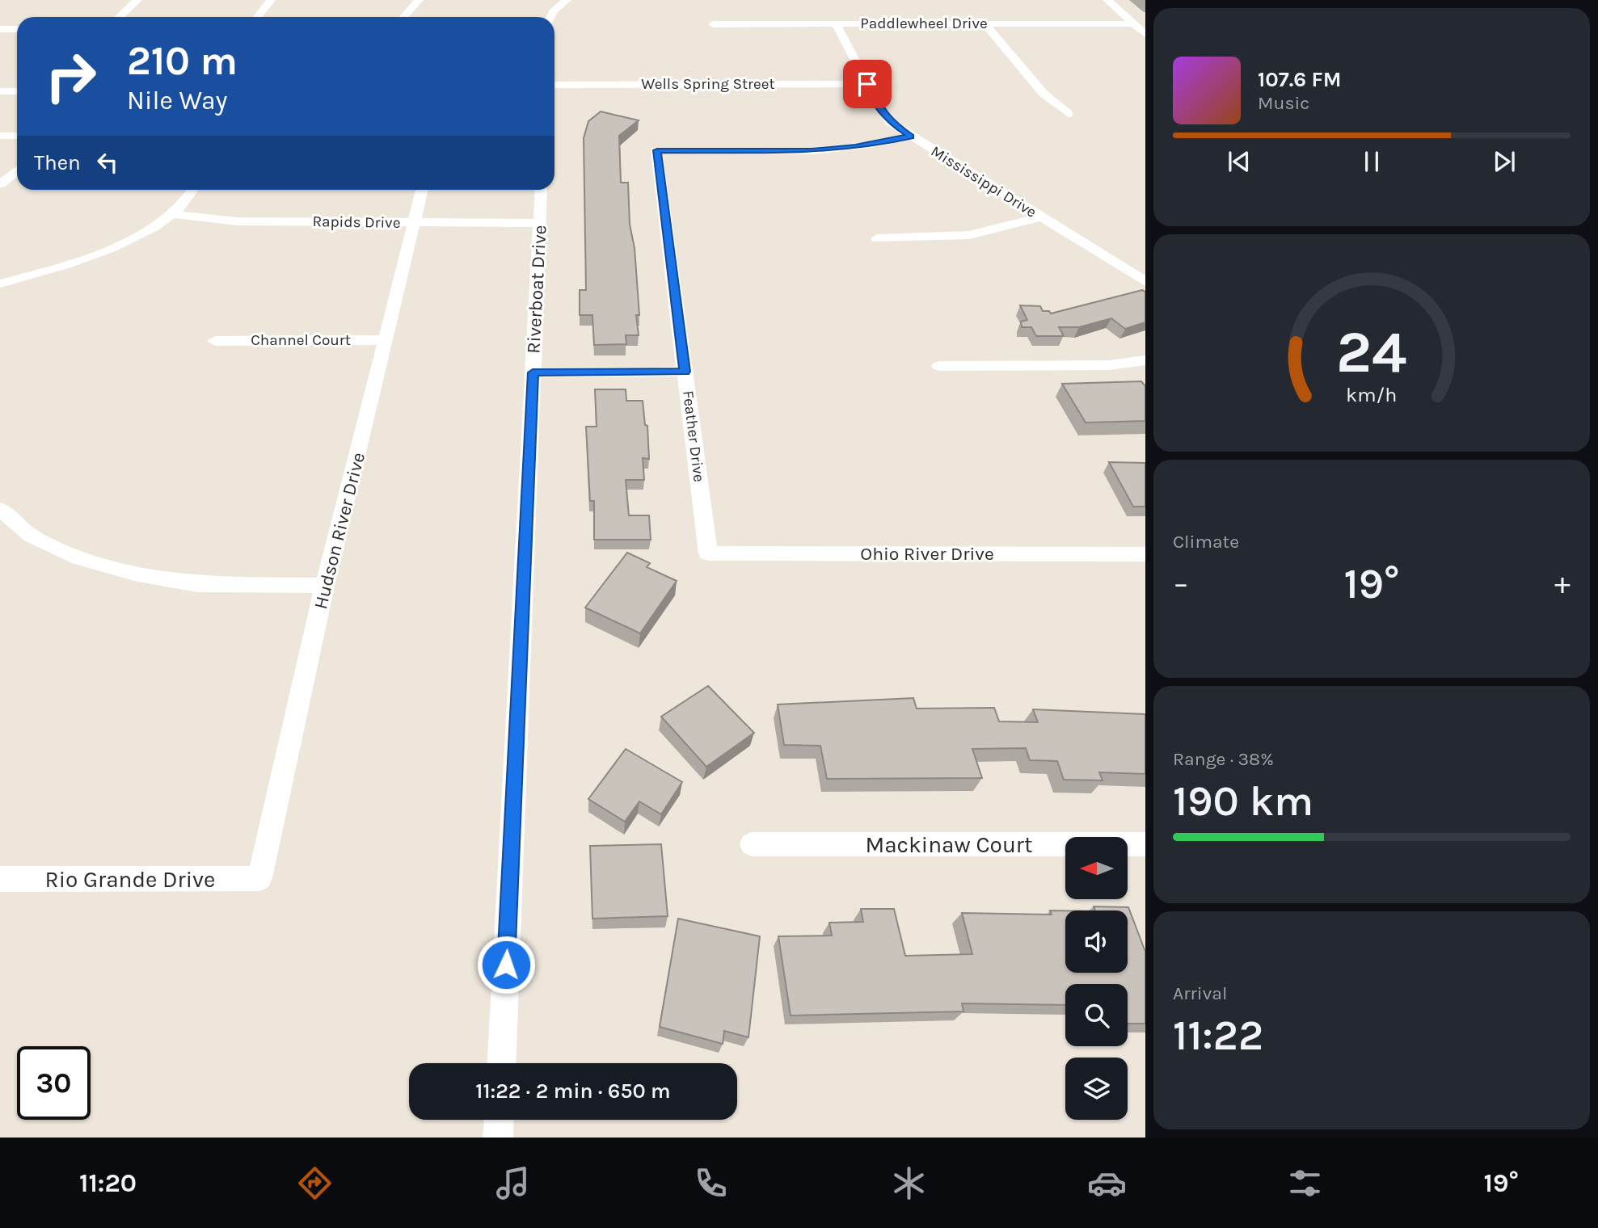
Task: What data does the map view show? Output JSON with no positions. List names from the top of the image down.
{
  "streets": {
    "street": [
      "Paddlewheel Drive",
      "Wells Spring Street",
      "Mississippi Drive",
      "Rapids Drive",
      "Riverboat Drive",
      "Channel Court",
      "Feather Drive",
      "Hudson River Drive",
      "Ohio River Drive",
      "Mackinaw Court",
      "Rio Grande Drive"
    ]
  },
  "crossings": [
    ["Paddlewheel Drive", "Mississippi Drive"],
    ["Wells Spring Street", "Mississippi Drive"],
    ["Mississippi Drive", "Feather Drive"],
    ["Rapids Drive", "Riverboat Drive"],
    ["Rapids Drive", "Hudson River Drive"],
    ["Channel Court", "Hudson River Drive"],
    ["Feather Drive", "Ohio River Drive"],
    ["Hudson River Drive", "Rio Grande Drive"]
  ],
  "north": "left",
  "page": {
    "turn": ["210 m", "Nile Way"],
    "song": ["107.6 FM", "Music"],
    "then": "Then",
    "tile": [
      "Climate",
      ["Range · 38%", "190 km"],
      ["Arrival", "11:22"]
    ],
    "heat": ["−", "19°", "+"],
    "limit": "30",
    "trip": "11:22 · 2 min · 650 m",
    "tabs": ["11:20", "19°"],
    "gauge": ["24", "km/h"]
  }
}
